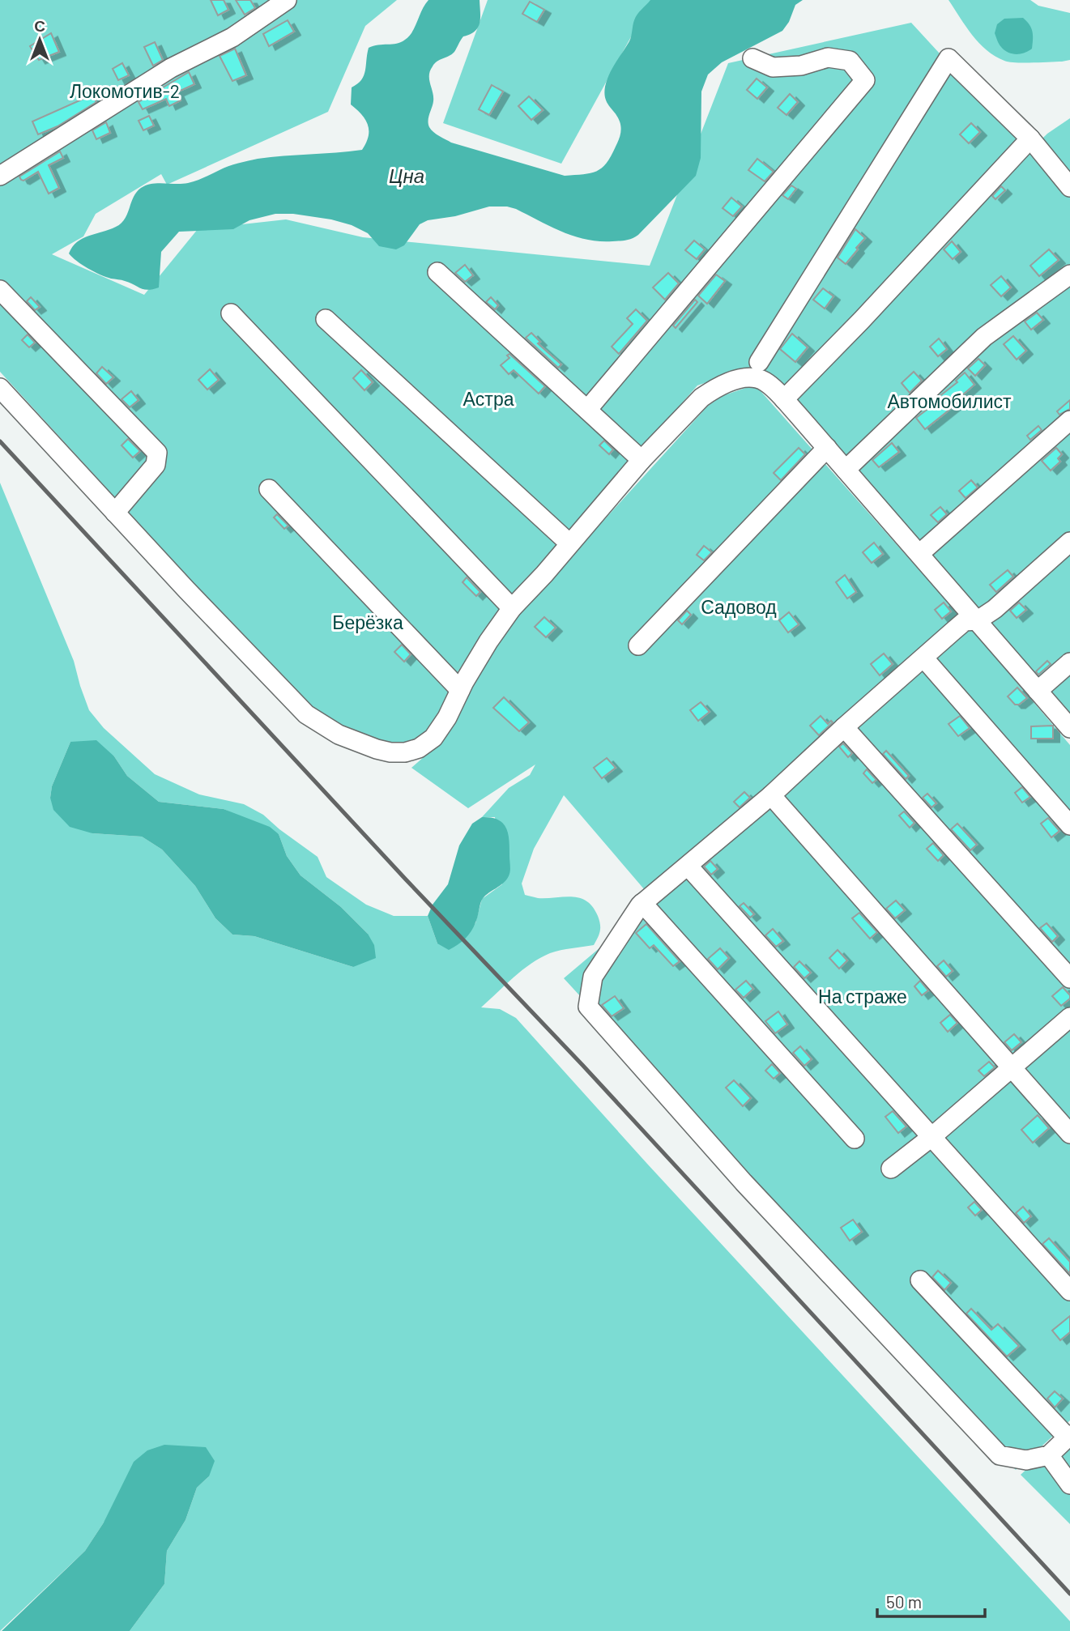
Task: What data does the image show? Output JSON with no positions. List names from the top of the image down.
{
  "water": ["Цна"],
  "parks": [
    "Локомотив-2",
    "Астра",
    "Автомобилист",
    "Садовод",
    "Берёзка",
    "На страже"
  ],
  "scale_bar": "50 m",
  "north": "top"
}
